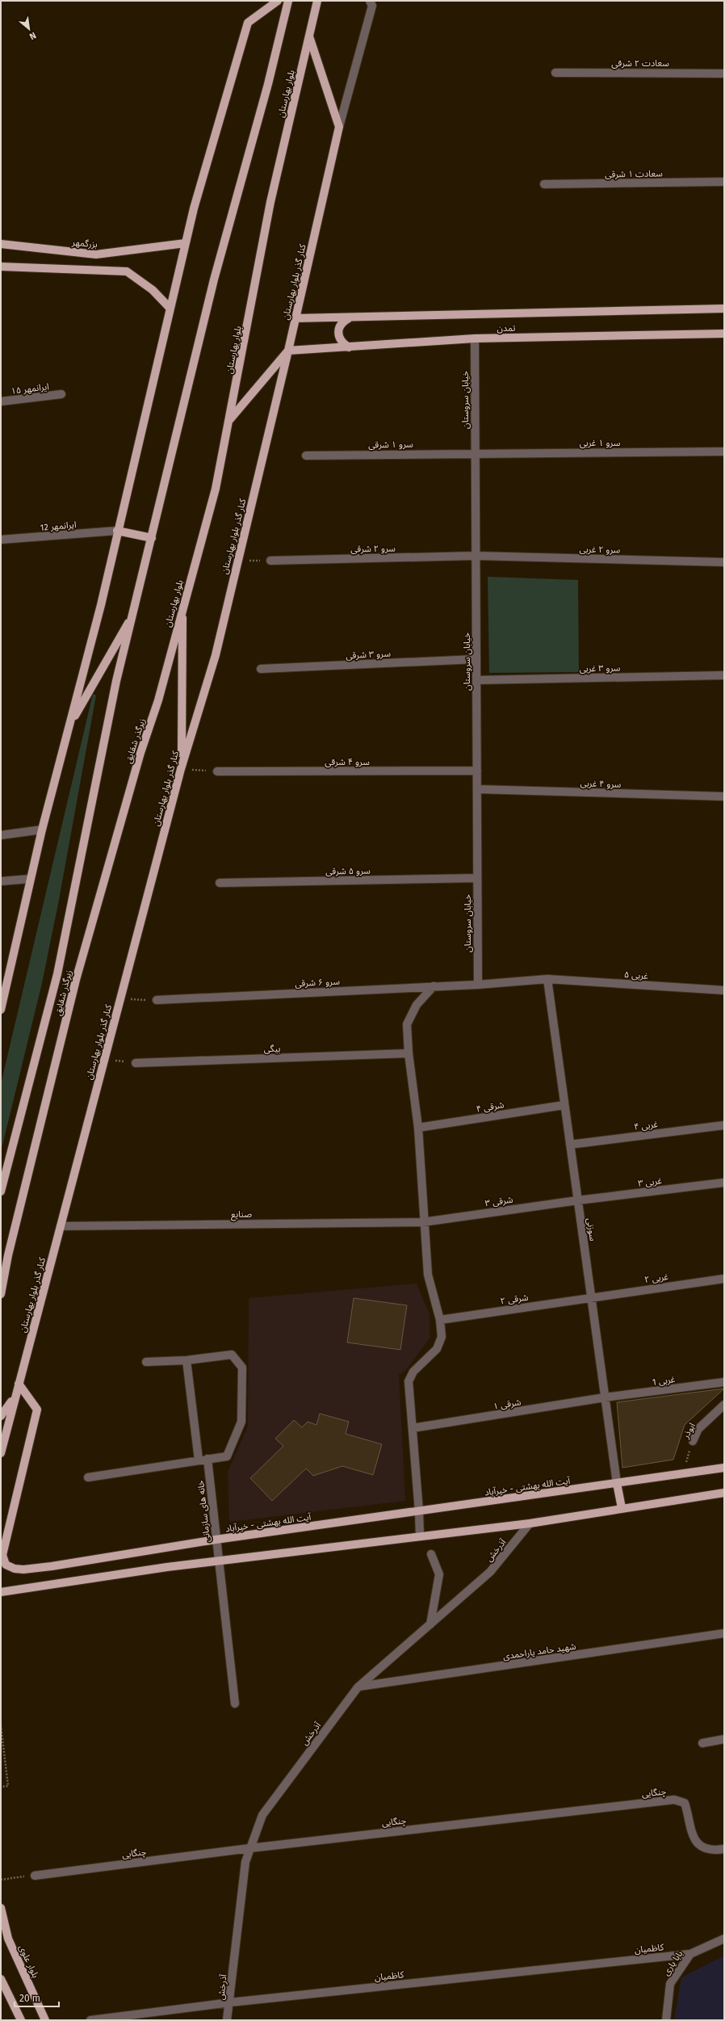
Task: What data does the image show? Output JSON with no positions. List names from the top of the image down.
{
  "streets": {
    "main road": [
      "بلوار بهارستان",
      "بزرگمهر",
      "کنار گذر بلوار بهارستان",
      "تمدن",
      "زیرگذر شقایق",
      "آیت الله بهشتی - خیرآباد",
      "بلوار علوی"
    ],
    "street": [
      "سعادت ۲ شرقی",
      "سعادت ۱ شرقی",
      "ایرانمهر ۱۵",
      "خیابان سروستان",
      "سرو ۱ غربی",
      "سرو ۱ شرقی",
      "ایرانمهر 12",
      "سرو ۲ شرقی",
      "سرو ۲ غربی",
      "سرو ۳ شرقی",
      "سرو ۳ غربی",
      "سرو ۴ شرقی",
      "سرو ۴ غربی",
      "سرو ۵ شرقی",
      "غربی ۵",
      "سرو ۶ شرقی",
      "بیگی",
      "شرقی ۴",
      "غربی ۴",
      "غربی ۳",
      "شرقی ۳",
      "صنایع",
      "سوزنی",
      "غربی ۲",
      "شرقی ۲",
      "غربی 1",
      "شرقی ۱",
      "ابوذر",
      "خانه های سازمانی",
      "آذرخش",
      "شهید حامد یاراحمدی",
      "چنگایی",
      "کاظمیان",
      "بابا یاری"
    ]
  },
  "crossings": [
    ["بلوار بهارستان", "زیرگذر شقایق"],
    ["کنار گذر بلوار بهارستان", "تمدن"],
    ["کنار گذر بلوار بهارستان", "صنایع"],
    ["کنار گذر بلوار بهارستان", "آیت الله بهشتی - خیرآباد"],
    ["تمدن", "خیابان سروستان"],
    ["خیابان سروستان", "سرو ۱ غربی"],
    ["خیابان سروستان", "سرو ۱ شرقی"],
    ["خیابان سروستان", "سرو ۲ شرقی"],
    ["خیابان سروستان", "سرو ۲ غربی"],
    ["خیابان سروستان", "سرو ۳ شرقی"],
    ["خیابان سروستان", "سرو ۳ غربی"],
    ["خیابان سروستان", "سرو ۴ شرقی"],
    ["خیابان سروستان", "سرو ۴ غربی"],
    ["خیابان سروستان", "سرو ۵ شرقی"],
    ["خیابان سروستان", "غربی ۵"],
    ["خیابان سروستان", "سرو ۶ شرقی"],
    ["سرو ۱ غربی", "سرو ۱ شرقی"],
    ["سرو ۲ شرقی", "سرو ۲ غربی"],
    ["غربی ۵", "سرو ۶ شرقی"],
    ["غربی ۵", "سوزنی"],
    ["شرقی ۴", "سوزنی"],
    ["غربی ۴", "سوزنی"],
    ["غربی ۳", "شرقی ۳"],
    ["غربی ۳", "سوزنی"],
    ["شرقی ۳", "صنایع"],
    ["شرقی ۳", "سوزنی"],
    ["سوزنی", "غربی ۲"],
    ["سوزنی", "شرقی ۲"],
    ["سوزنی", "غربی 1"],
    ["سوزنی", "شرقی ۱"],
    ["سوزنی", "آیت الله بهشتی - خیرآباد"],
    ["غربی ۲", "شرقی ۲"],
    ["غربی 1", "شرقی ۱"],
    ["ابوذر", "آیت الله بهشتی - خیرآباد"],
    ["آیت الله بهشتی - خیرآباد", "خانه های سازمانی"],
    ["آذرخش", "شهید حامد یاراحمدی"],
    ["آذرخش", "چنگایی"],
    ["آذرخش", "کاظمیان"],
    ["کاظمیان", "بابا یاری"]
  ],
  "scale_bar": "20 m",
  "north": "bottom right"
}
